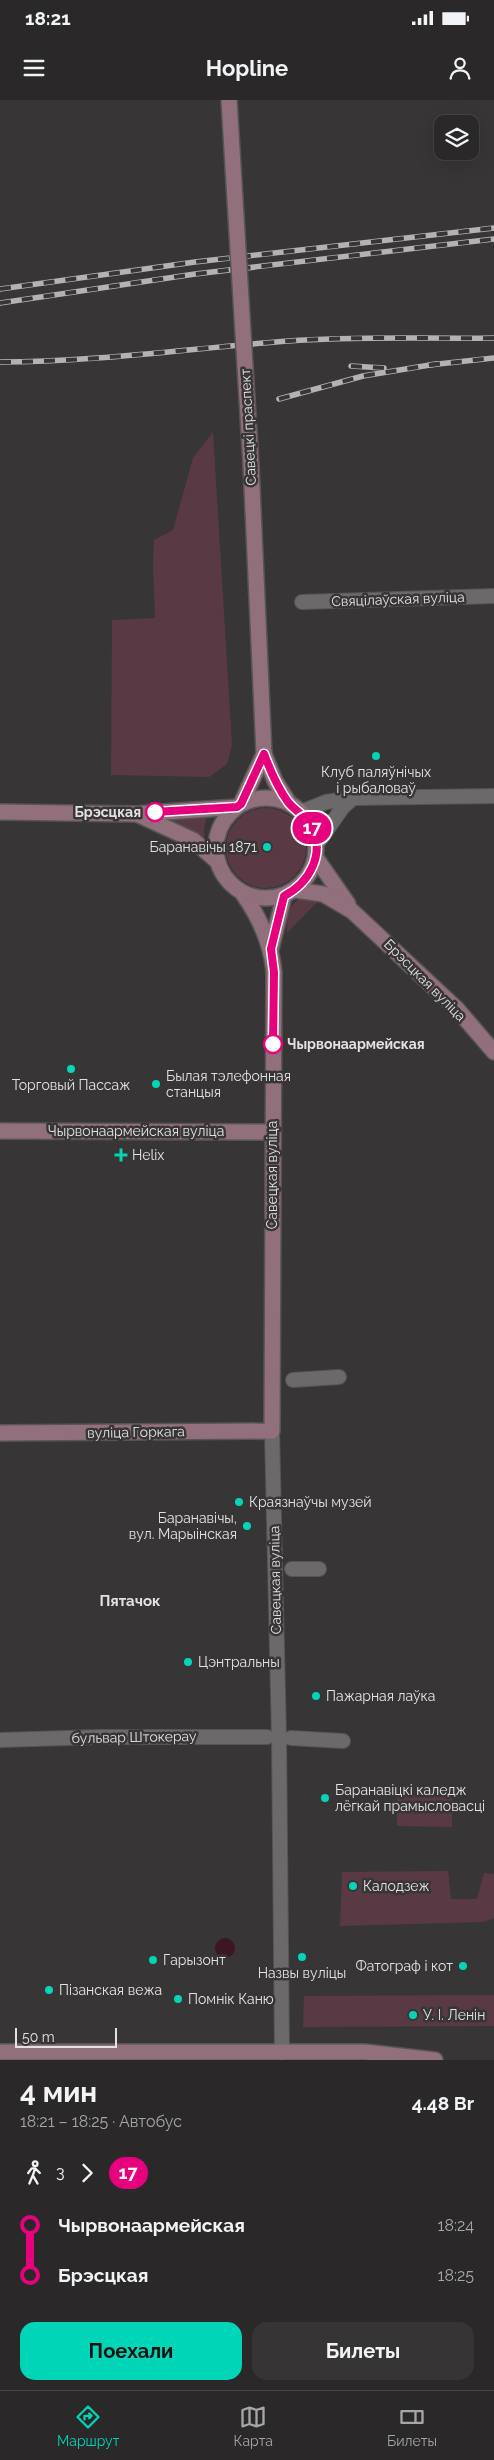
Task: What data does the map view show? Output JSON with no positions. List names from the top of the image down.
{
  "streets": {
    "main road": [
      "Савецкі праспект",
      "Брэсцкая вуліца",
      "Чырвонаармейская вуліца",
      "Савецкая вуліца",
      "вуліца Горкага"
    ],
    "street": ["Свяцілаўская вуліца", "бульвар Штокерау"]
  },
  "crossings": [
    ["Савецкі праспект", "Брэсцкая вуліца"],
    ["Савецкі праспект", "Савецкая вуліца"],
    ["Брэсцкая вуліца", "Савецкая вуліца"],
    ["Чырвонаармейская вуліца", "Савецкая вуліца"],
    ["Савецкая вуліца", "вуліца Горкага"]
  ],
  "districts": ["Пятачок"],
  "places": {
    "other": [
      "Клуб паляўнічых і рыбаловаў",
      "Брэсцкая",
      "Баранавічы 1871",
      "Чырвонаармейская",
      "Торговый Пассаж",
      "Былая тэлефонная станцыя",
      "Краязнаўчы музей",
      "Баранавічы, вул. Марыінская",
      "Цэнтральны",
      "Пажарная лаўка",
      "Баранавіцкі каледж лёгкай прамысловасці",
      "Калодзеж",
      "Назвы вуліцы",
      "Гарызонт",
      "Фатограф і кот",
      "Пізанская вежа",
      "Помнік Каню",
      "У. І. Ленін"
    ],
    "health": ["Helix"]
  },
  "lines": ["bus line 17"],
  "scale_bar": "50 m",
  "page": {
    "status": "18:21",
    "header": "Hopline",
    "on_map": "17",
    "scale": "50 m",
    "heading": ["4 мин", "18:21 – 18:25 · Автобус", "4.48 Br"],
    "legs": ["3", "17"],
    "list": [
      {
        "name": "Чырвонаармейская",
        "value": "18:24"
      },
      {
        "name": "Брэсцкая",
        "value": "18:25"
      }
    ],
    "buttons": ["Поехали", "Билеты"],
    "tabs": ["Маршрут", "Карта", "Билеты"]
  }
}
